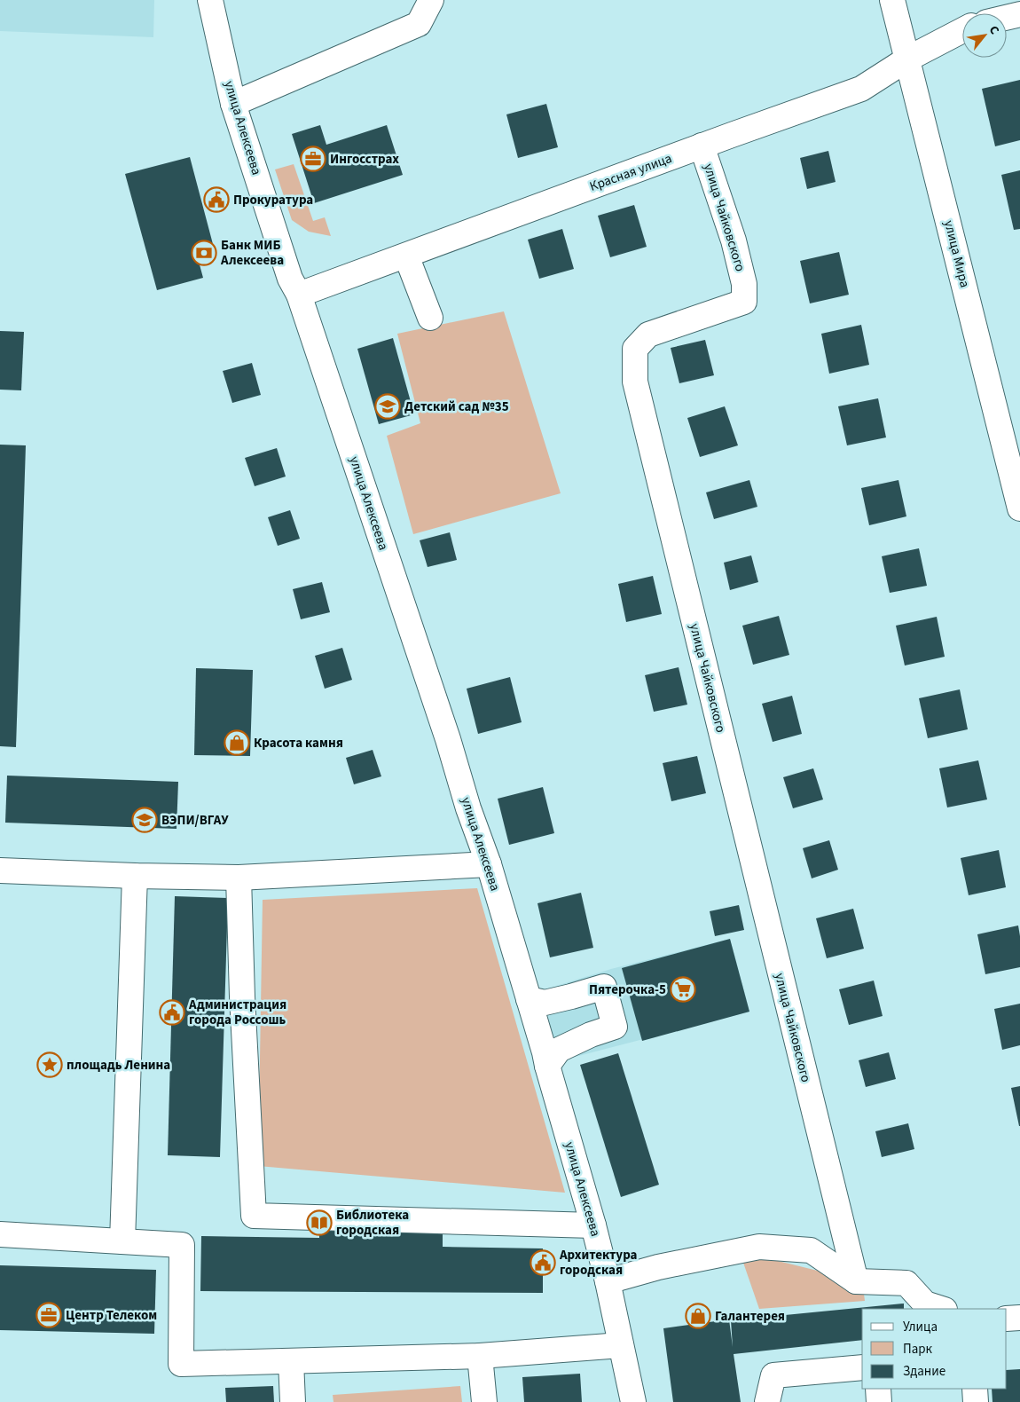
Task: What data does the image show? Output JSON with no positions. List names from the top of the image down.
{
  "streets": {
    "street": [
      "улица Алексеева",
      "Красная улица",
      "улица Чайковского",
      "улица Мира"
    ]
  },
  "crossings": [
    ["улица Алексеева", "Красная улица"],
    ["Красная улица", "улица Чайковского"],
    ["Красная улица", "улица Мира"]
  ],
  "places": {
    "office": ["Ингосстрах", "Центр Телеком"],
    "public building": ["Прокуратура", "Администрация города Россошь", "Архитектура городская"],
    "bank": ["Банк МИБ Алексеева"],
    "school or university": ["Детский сад №35", "ВЭПИ/ВГАУ"],
    "shop": ["Красота камня", "Галантерея"],
    "supermarket": ["Пятерочка-5"],
    "place": ["площадь Ленина"],
    "library": ["Библиотека городская"]
  },
  "legend": ["Улица", "Парк", "Здание"],
  "north": "top right"
}
